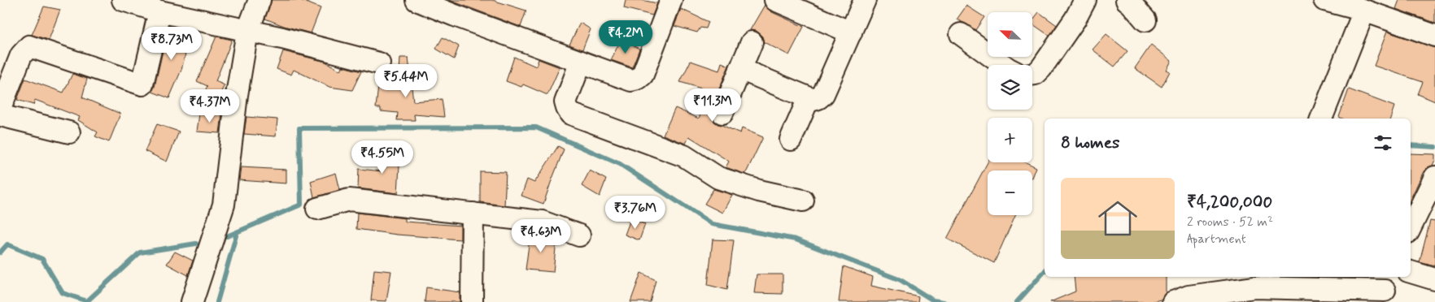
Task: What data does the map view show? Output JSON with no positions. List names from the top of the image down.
{
  "north": "top left",
  "page": {
    "map_buttons": ["+", "−"],
    "price": [
      "₹4.2M",
      "₹8.73M",
      "₹5.44M",
      "₹11.3M",
      "₹4.37M",
      "₹4.55M",
      "₹3.76M",
      "₹4.63M"
    ],
    "heading": "8 homes",
    "list": [
      {
        "name": "₹4,200,000",
        "note": "2 rooms · 52 m² · Apartment"
      }
    ]
  }
}
